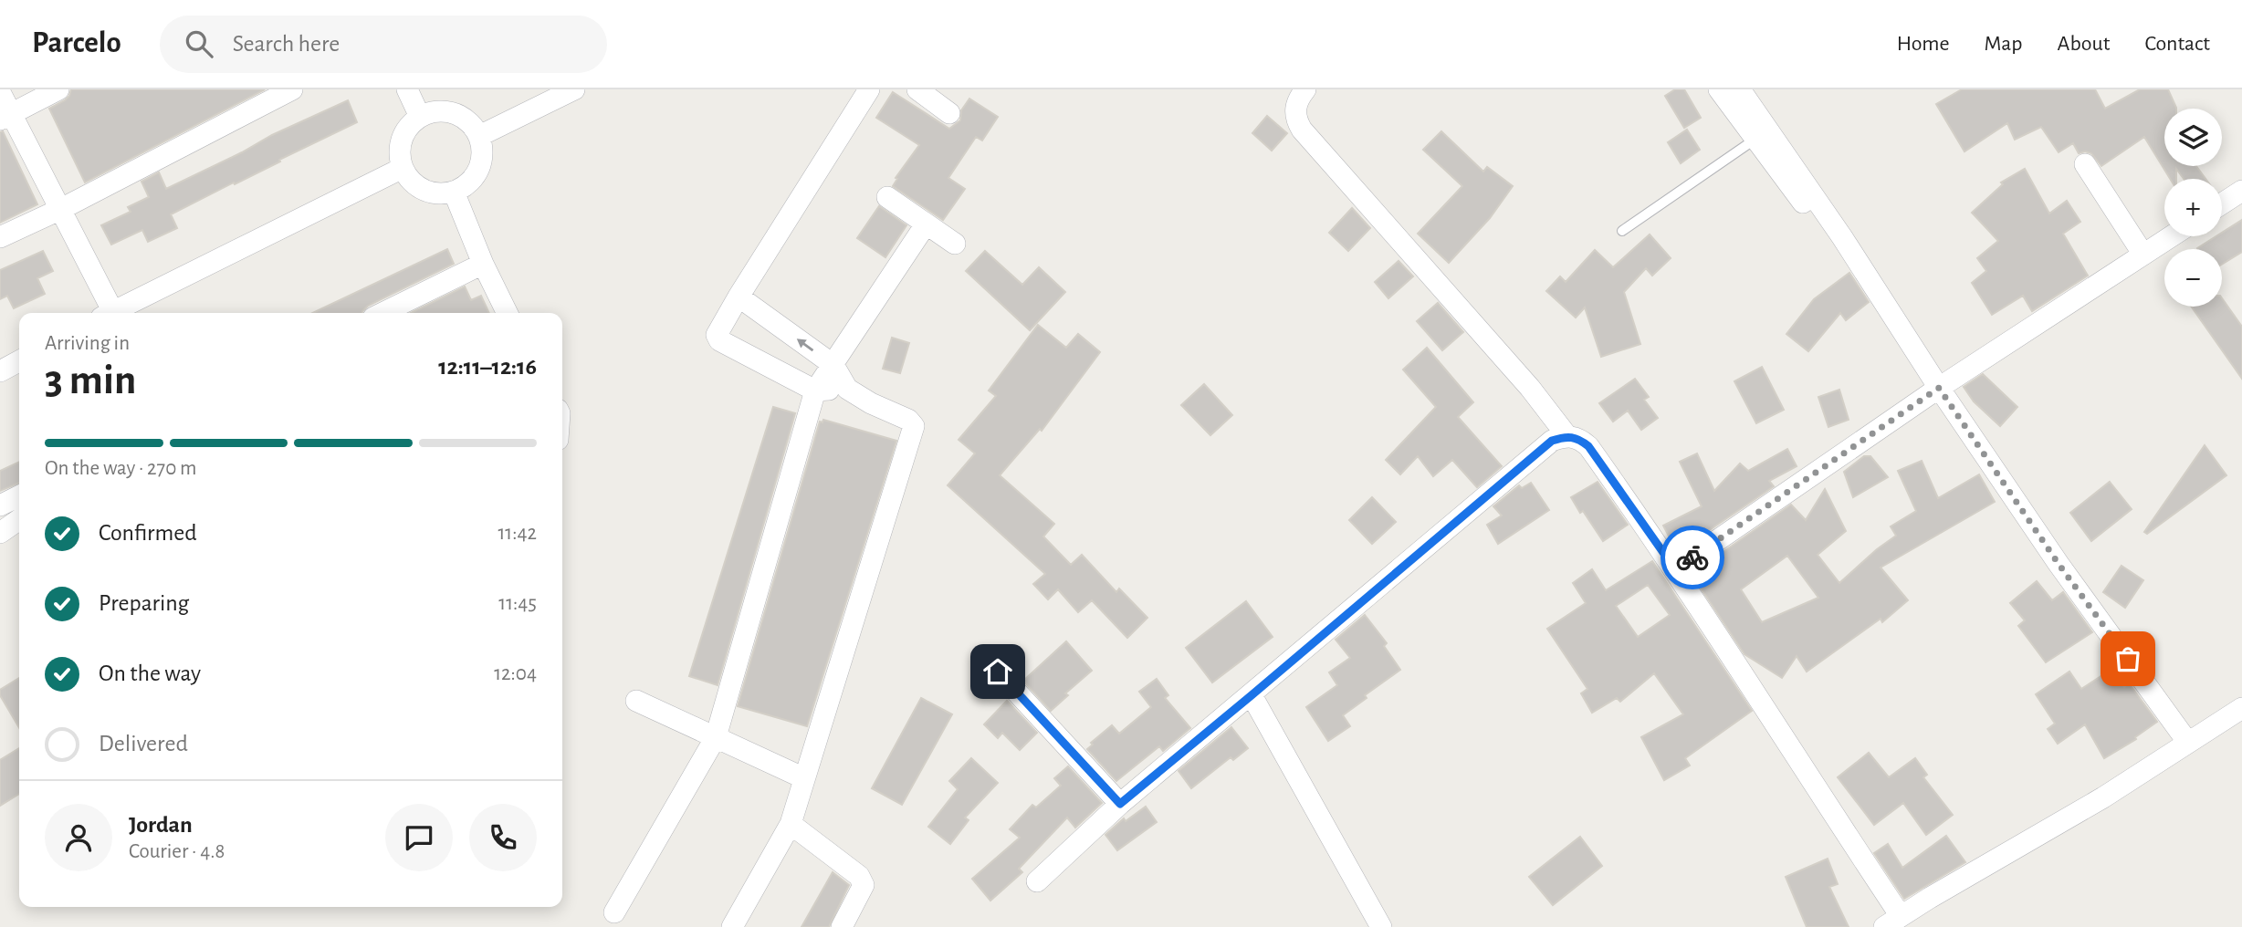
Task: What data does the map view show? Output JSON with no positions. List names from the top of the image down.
{
  "page": {
    "header": "Parcelo",
    "search": "Search here",
    "nav": [
      "Home",
      "Map",
      "About",
      "Contact"
    ],
    "map_buttons": ["+", "−"],
    "heading": ["3 min", "Arriving in", "12:11–12:16"],
    "panel": ["Jordan", "Courier · 4.8"],
    "bar": "On the way · 270 m",
    "list": [
      ["Confirmed", "11:42"],
      ["Preparing", "11:45"],
      ["On the way", "12:04"],
      "Delivered"
    ]
  }
}
